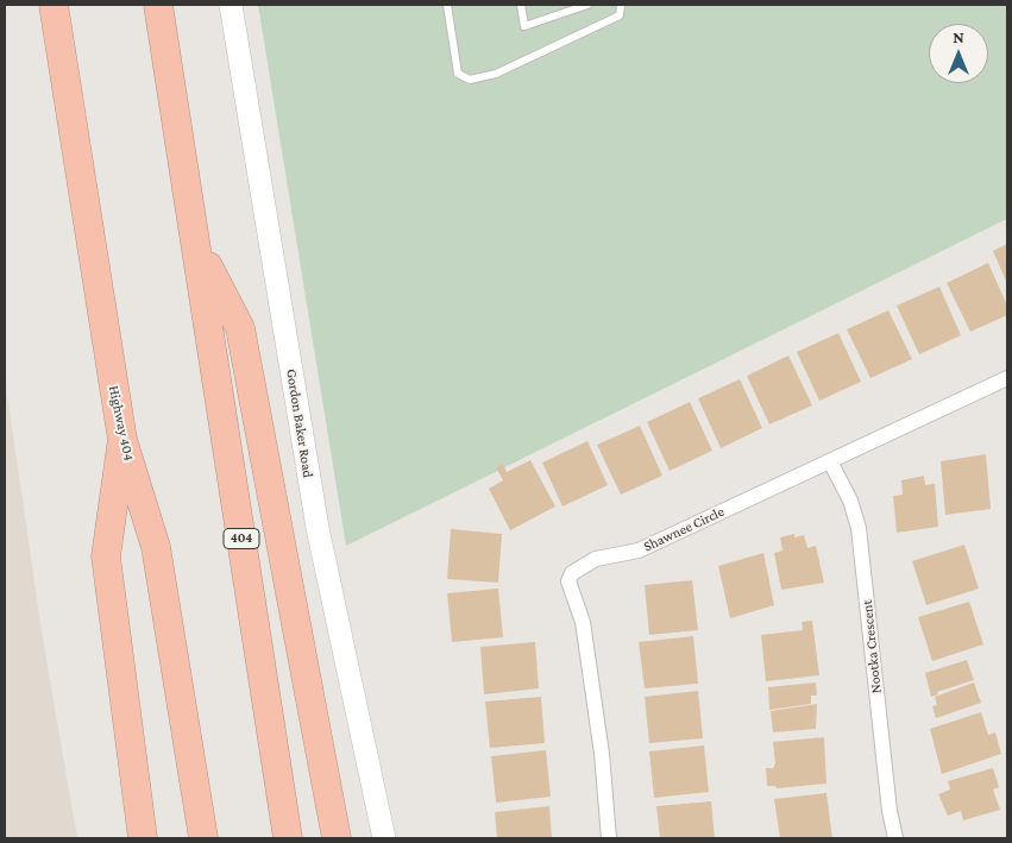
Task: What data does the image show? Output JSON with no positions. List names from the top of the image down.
{
  "streets": {
    "highway": ["Highway 404", "404"],
    "street": ["Gordon Baker Road", "Shawnee Circle", "Nootka Crescent"]
  },
  "crossings": [
    ["Shawnee Circle", "Nootka Crescent"]
  ],
  "north": "top"
}
